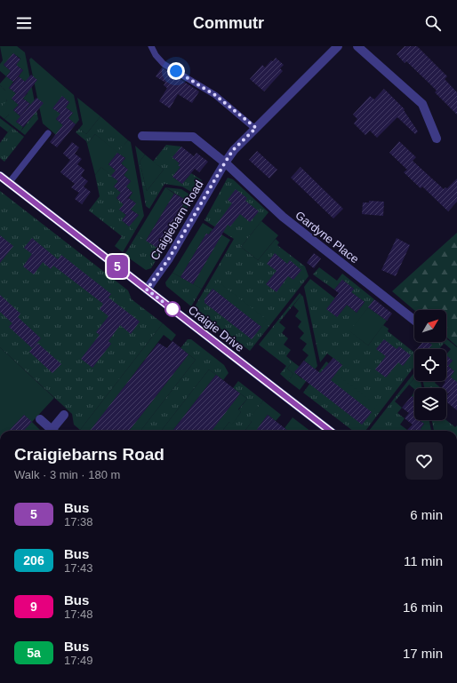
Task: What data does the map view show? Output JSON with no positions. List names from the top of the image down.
{
  "streets": {
    "street": ["Craigiebarn Road", "Gardyne Place", "Craigie Drive"]
  },
  "crossings": [
    ["Craigiebarn Road", "Gardyne Place"],
    ["Craigiebarn Road", "Craigie Drive"]
  ],
  "lines": ["bus line 5"],
  "north": "top right",
  "page": {
    "header": "Commutr",
    "on_map": "5",
    "heading": ["Craigiebarns Road", "Walk · 3 min · 180 m"],
    "list": [
      {
        "mark": "5",
        "name": "Bus",
        "note": "17:38",
        "value": "6 min"
      },
      {
        "mark": "206",
        "name": "Bus",
        "note": "17:43",
        "value": "11 min"
      },
      {
        "mark": "9",
        "name": "Bus",
        "note": "17:48",
        "value": "16 min"
      },
      {
        "mark": "5a",
        "name": "Bus",
        "note": "17:49",
        "value": "17 min"
      }
    ]
  }
}
